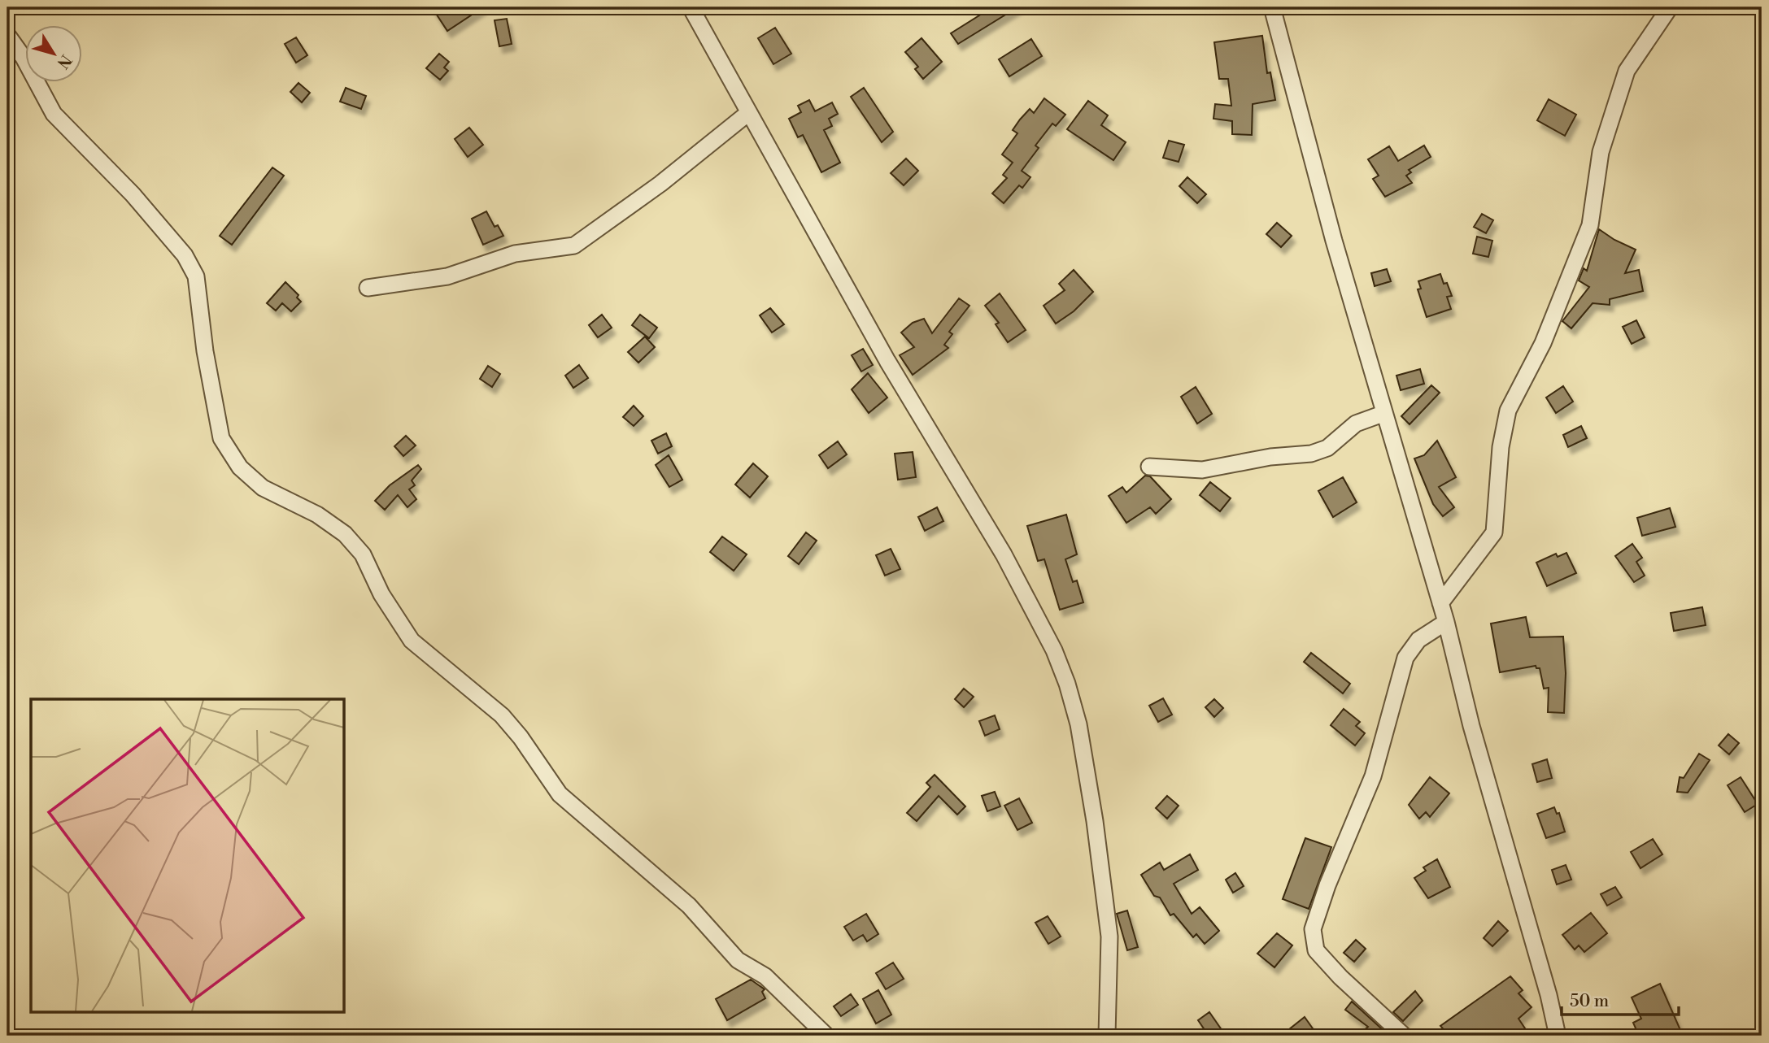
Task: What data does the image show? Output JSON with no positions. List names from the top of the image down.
{
  "scale_bar": "50 m",
  "north": "bottom right"
}
